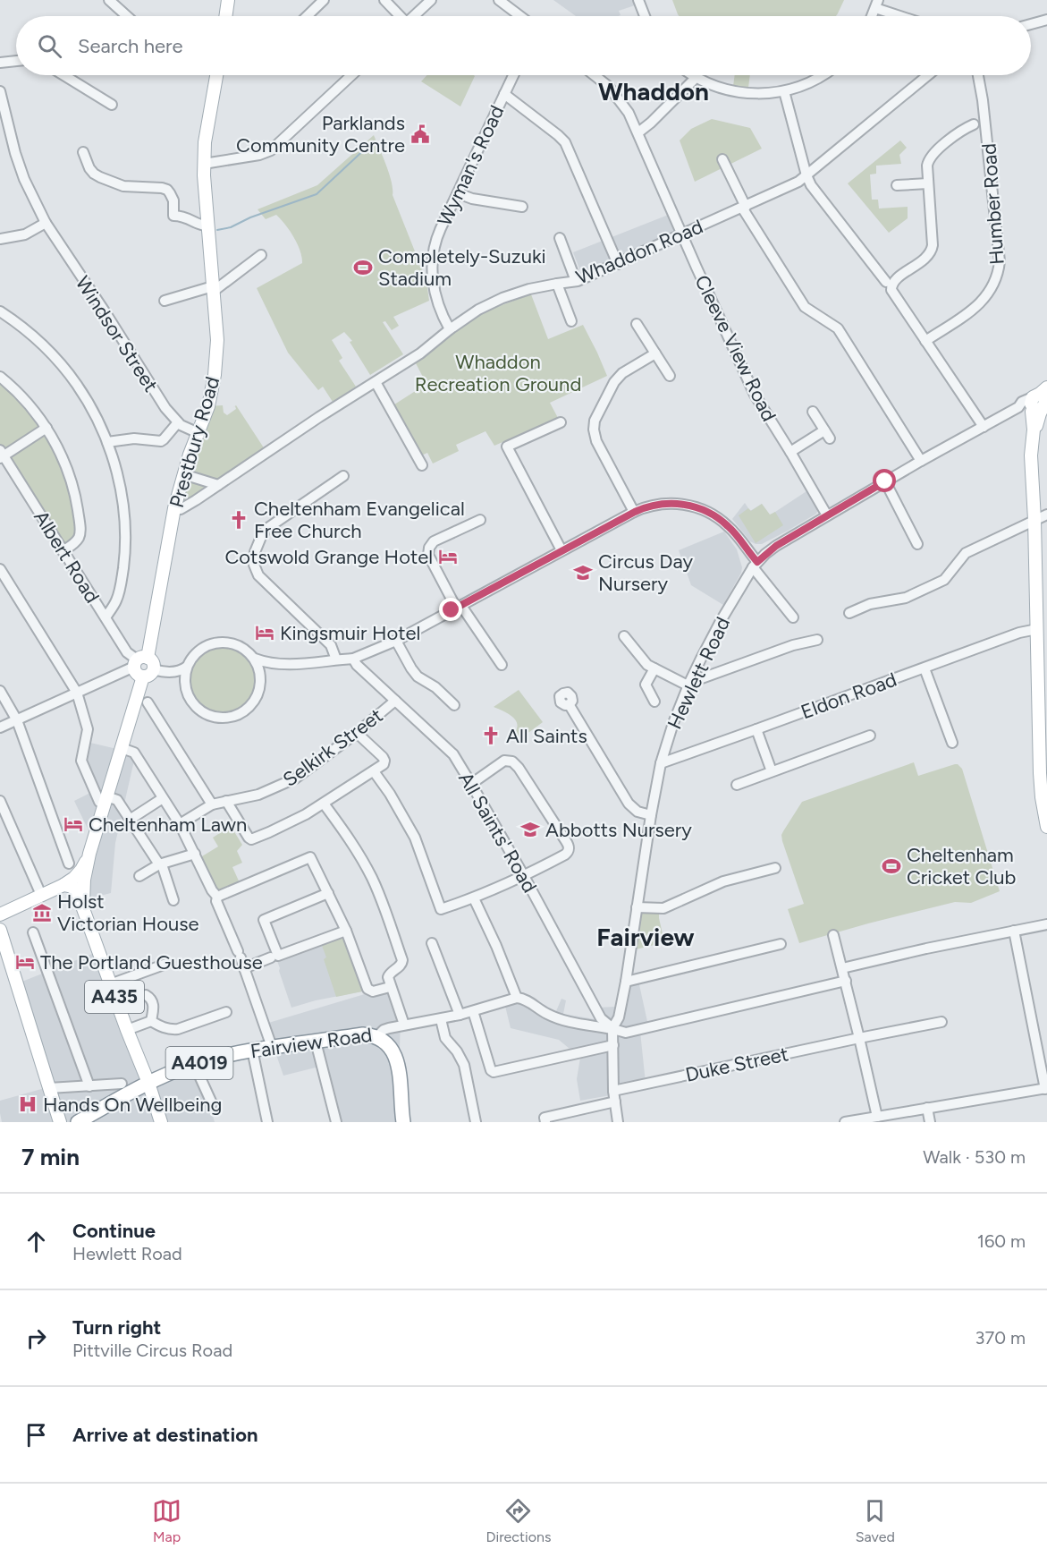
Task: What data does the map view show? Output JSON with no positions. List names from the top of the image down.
{
  "streets": {
    "highway": ["Fairview Road", "A4019"],
    "main road": ["Prestbury Road", "A435"],
    "street": [
      "Wyman's Road",
      "Humber Road",
      "Whaddon Road",
      "Windsor Street",
      "Cleeve View Road",
      "Albert Road",
      "Hewlett Road",
      "Eldon Road",
      "Selkirk Street",
      "All Saints' Road",
      "Duke Street"
    ]
  },
  "crossings": [
    ["Wyman's Road", "Whaddon Road"],
    ["Whaddon Road", "Cleeve View Road"],
    ["Whaddon Road", "Prestbury Road"],
    ["Windsor Street", "Prestbury Road"],
    ["Cleeve View Road", "Hewlett Road"],
    ["Prestbury Road", "Albert Road"],
    ["Hewlett Road", "Eldon Road"],
    ["Hewlett Road", "All Saints' Road"],
    ["Hewlett Road", "Duke Street"],
    ["Selkirk Street", "All Saints' Road"],
    ["A435", "Fairview Road"]
  ],
  "districts": ["Whaddon", "Fairview"],
  "parks": ["Whaddon Recreation Ground"],
  "places": {
    "public building": ["Parklands Community Centre"],
    "sports": ["Completely-Suzuki Stadium", "Cheltenham Cricket Club"],
    "church": ["Cheltenham Evangelical Free Church", "All Saints"],
    "hotel": [
      "Cotswold Grange Hotel",
      "Kingsmuir Hotel",
      "Cheltenham Lawn",
      "The Portland Guesthouse"
    ],
    "school or university": ["Circus Day Nursery", "Abbotts Nursery"],
    "museum": ["Holst Victorian House"],
    "hospital": ["Hands On Wellbeing"]
  },
  "page": {
    "search": "Search here",
    "heading": ["7 min", "Walk · 530 m"],
    "list": [
      ["Continue", "Hewlett Road", "160 m"],
      ["Turn right", "Pittville Circus Road", "370 m"],
      "Arrive at destination"
    ],
    "nav": ["Map", "Directions", "Saved"]
  }
}
